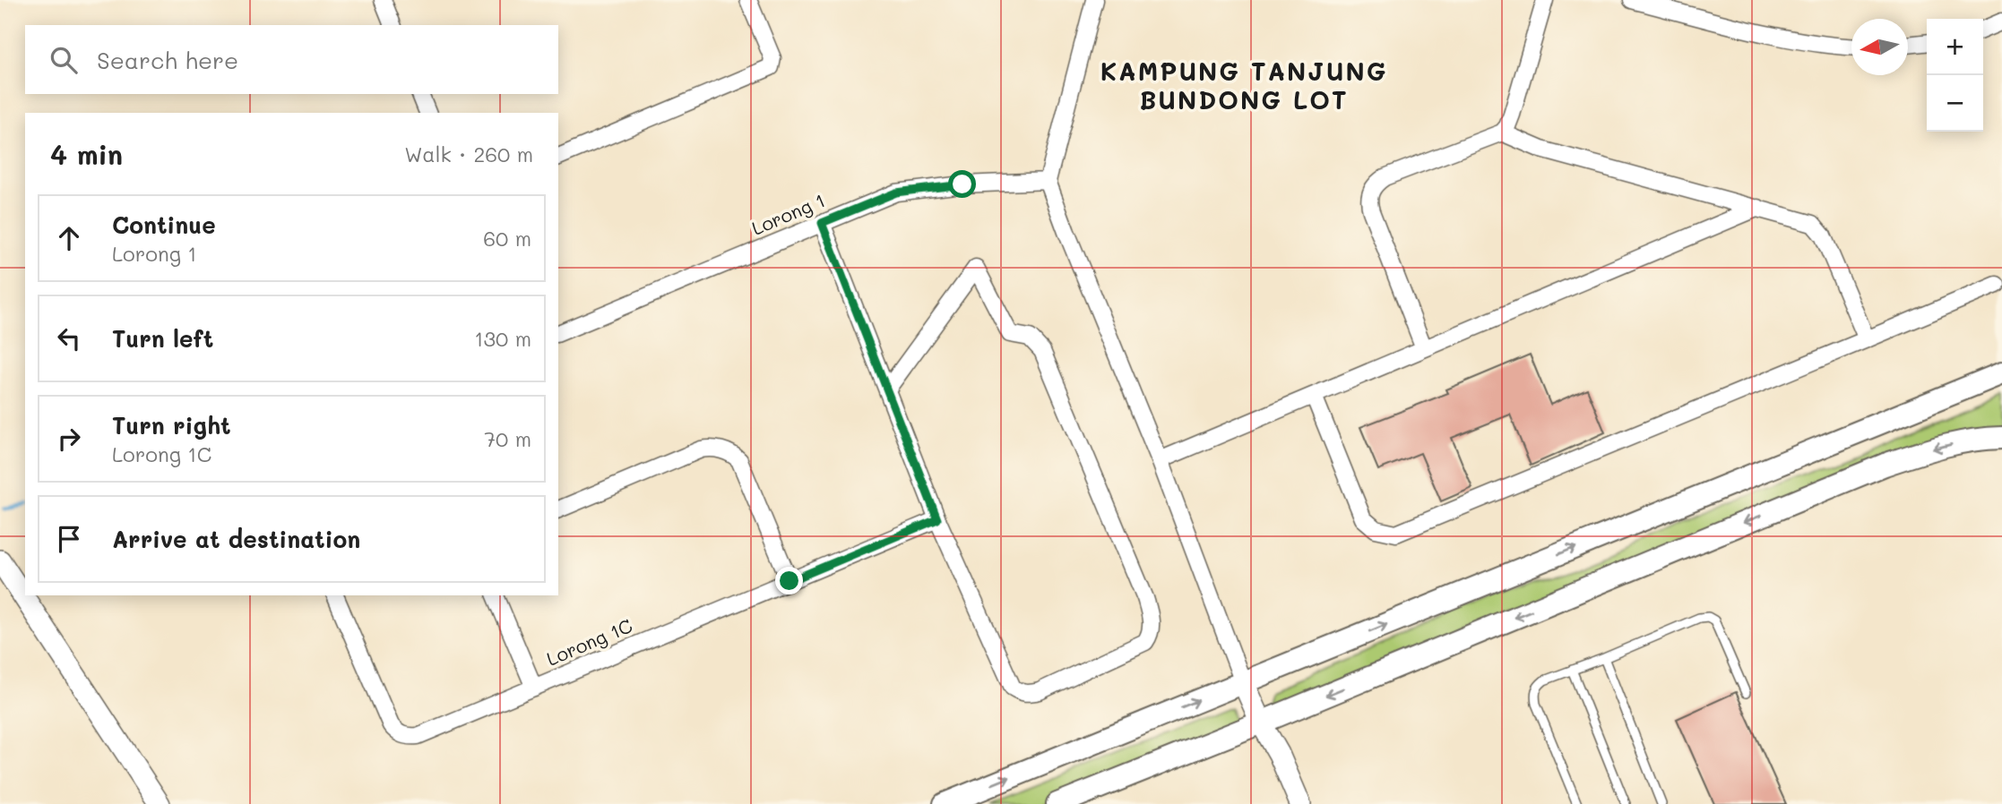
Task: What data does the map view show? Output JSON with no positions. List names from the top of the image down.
{
  "streets": {
    "street": ["Lorong 1", "Lorong 1C"]
  },
  "districts": ["KAMPUNG TANJUNG BUNDONG LOT"],
  "north": "left",
  "page": {
    "map_buttons": ["+", "−"],
    "search": "Search here",
    "heading": ["4 min", "Walk · 260 m"],
    "list": [
      ["Continue", "Lorong 1", "60 m"],
      ["Turn left", "130 m"],
      ["Turn right", "Lorong 1C", "70 m"],
      "Arrive at destination"
    ]
  }
}
